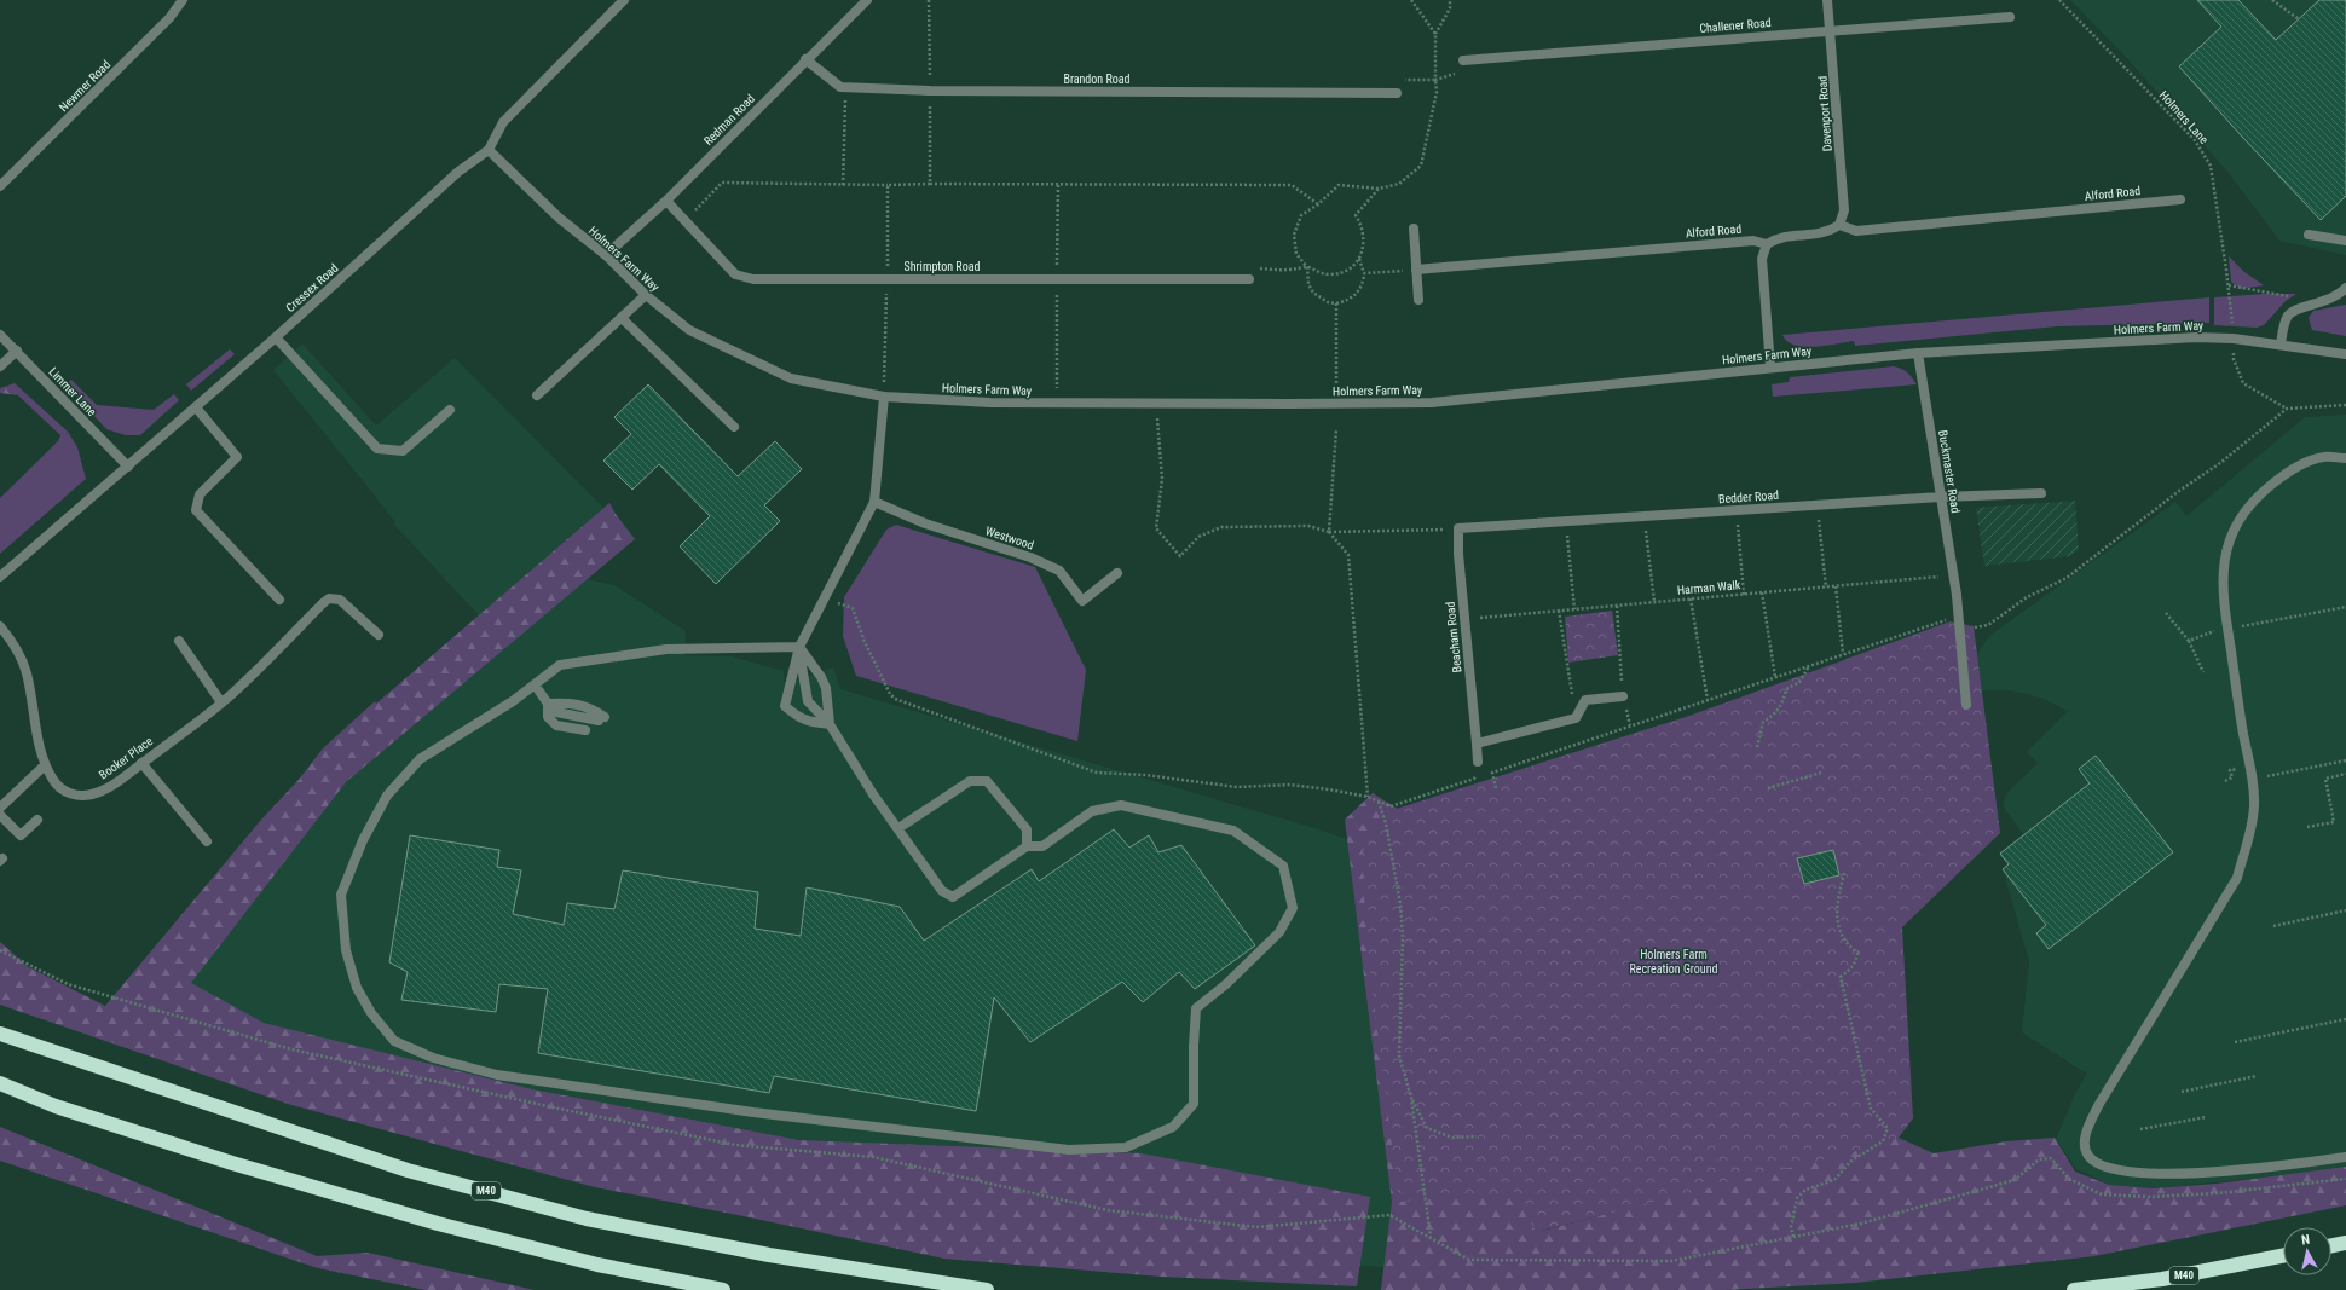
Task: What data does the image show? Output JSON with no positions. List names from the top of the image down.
{
  "streets": {
    "highway": ["M40"],
    "street": [
      "Challener Road",
      "Brandon Road",
      "Newmer Road",
      "Davenport Road",
      "Redman Road",
      "Alford Road",
      "Holmers Farm Way",
      "Shrimpton Road",
      "Cressex Road",
      "Limmer Lane",
      "Buckmaster Road",
      "Bedder Road",
      "Westwood",
      "Beacham Road",
      "Booker Place"
    ],
    "path": ["Holmers Lane", "Harman Walk"]
  },
  "crossings": [
    ["Challener Road", "Davenport Road"],
    ["Brandon Road", "Redman Road"],
    ["Davenport Road", "Alford Road"],
    ["Holmers Lane", "Holmers Farm Way"],
    ["Redman Road", "Holmers Farm Way"],
    ["Redman Road", "Shrimpton Road"],
    ["Holmers Farm Way", "Cressex Road"],
    ["Holmers Farm Way", "Buckmaster Road"],
    ["Cressex Road", "Limmer Lane"],
    ["Buckmaster Road", "Bedder Road"],
    ["Buckmaster Road", "Harman Walk"],
    ["Bedder Road", "Beacham Road"],
    ["Harman Walk", "Beacham Road"]
  ],
  "parks": ["Holmers Farm Recreation Ground"],
  "north": "top"
}
